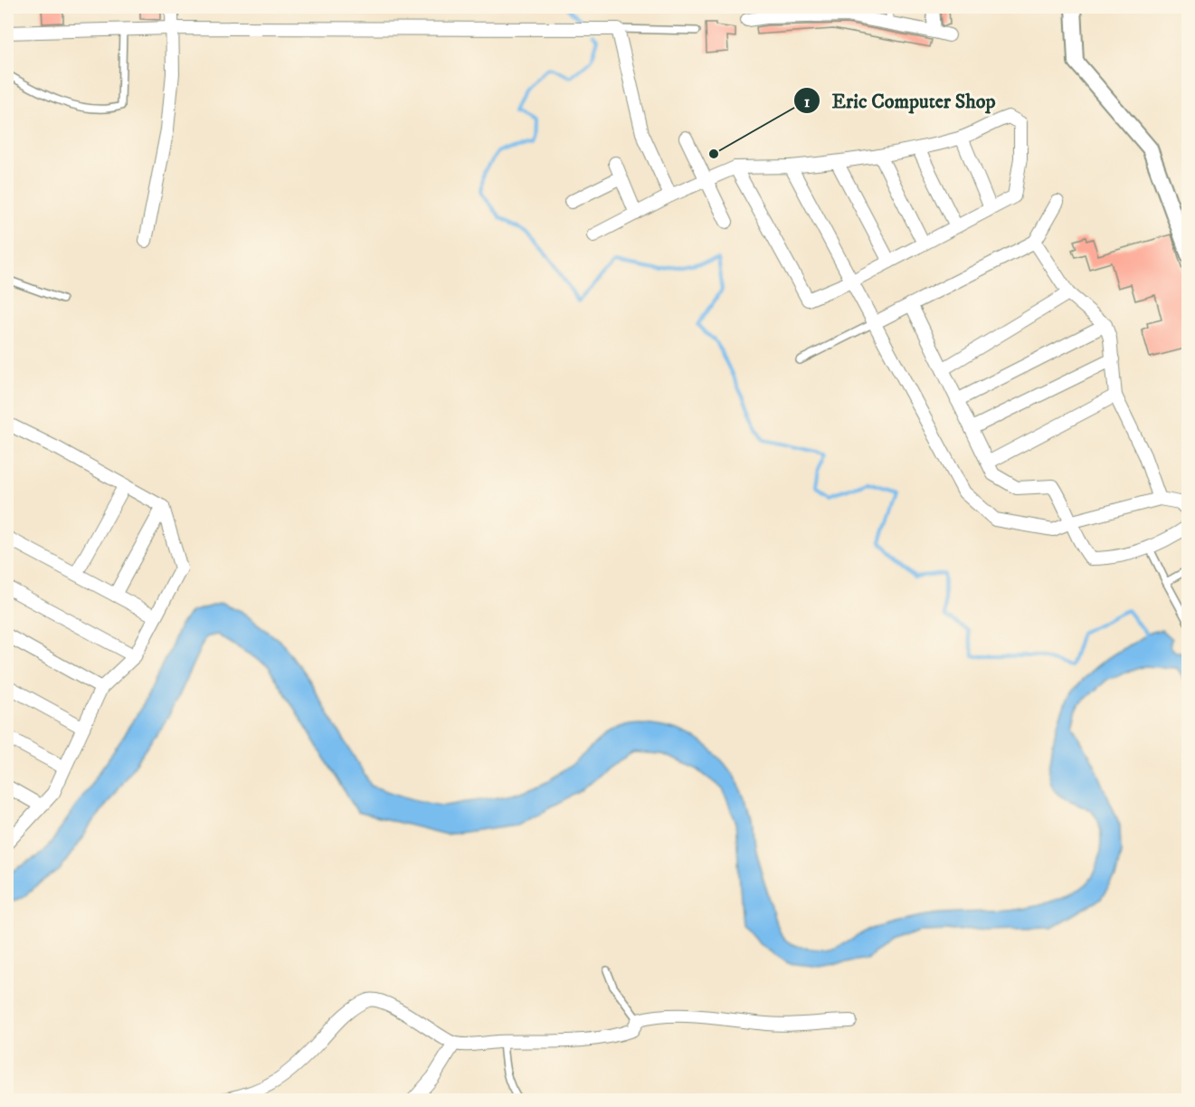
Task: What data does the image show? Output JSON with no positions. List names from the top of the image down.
{
  "places": ["Eric Computer Shop"]
}
